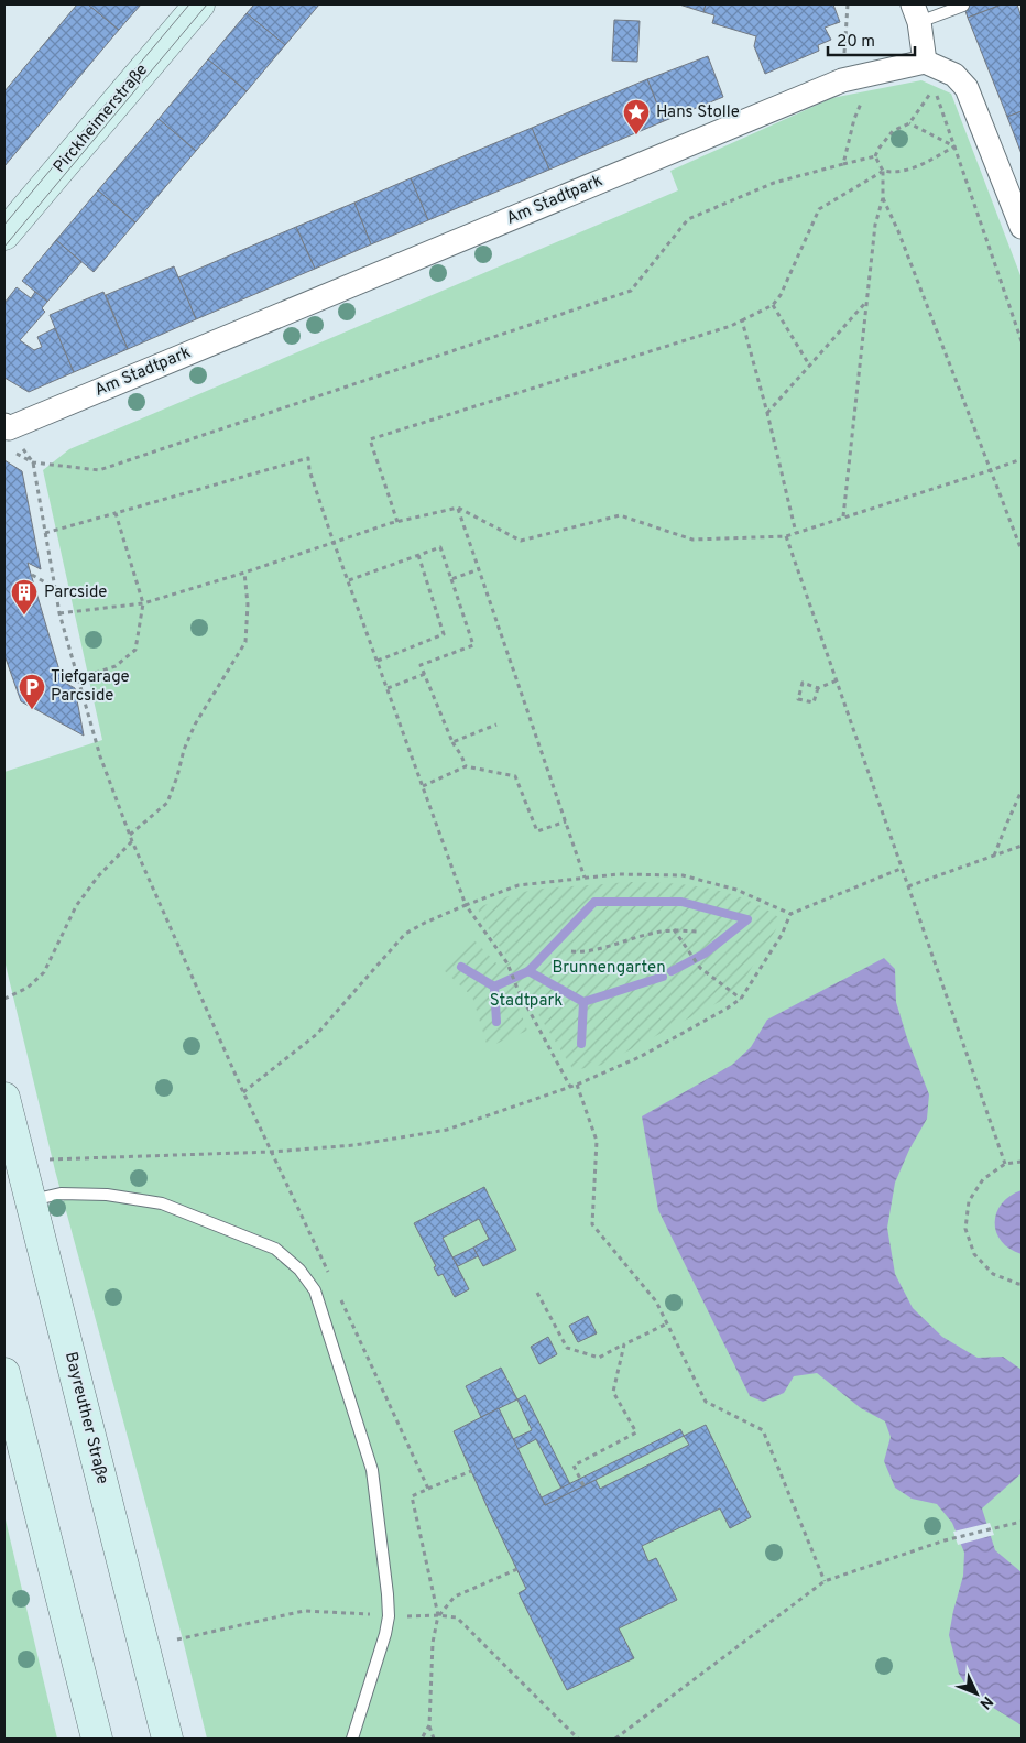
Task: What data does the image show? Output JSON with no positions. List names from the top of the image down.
{
  "streets": {
    "main road": ["Pirckheimerstraße", "Bayreuther Straße"],
    "street": ["Am Stadtpark"]
  },
  "parks": ["Brunnengarten", "Stadtpark"],
  "places": {
    "place": ["Hans Stolle"],
    "building": ["Parcside"],
    "parking": ["Tiefgarage Parcside"]
  },
  "scale_bar": "20 m",
  "north": "bottom right"
}
